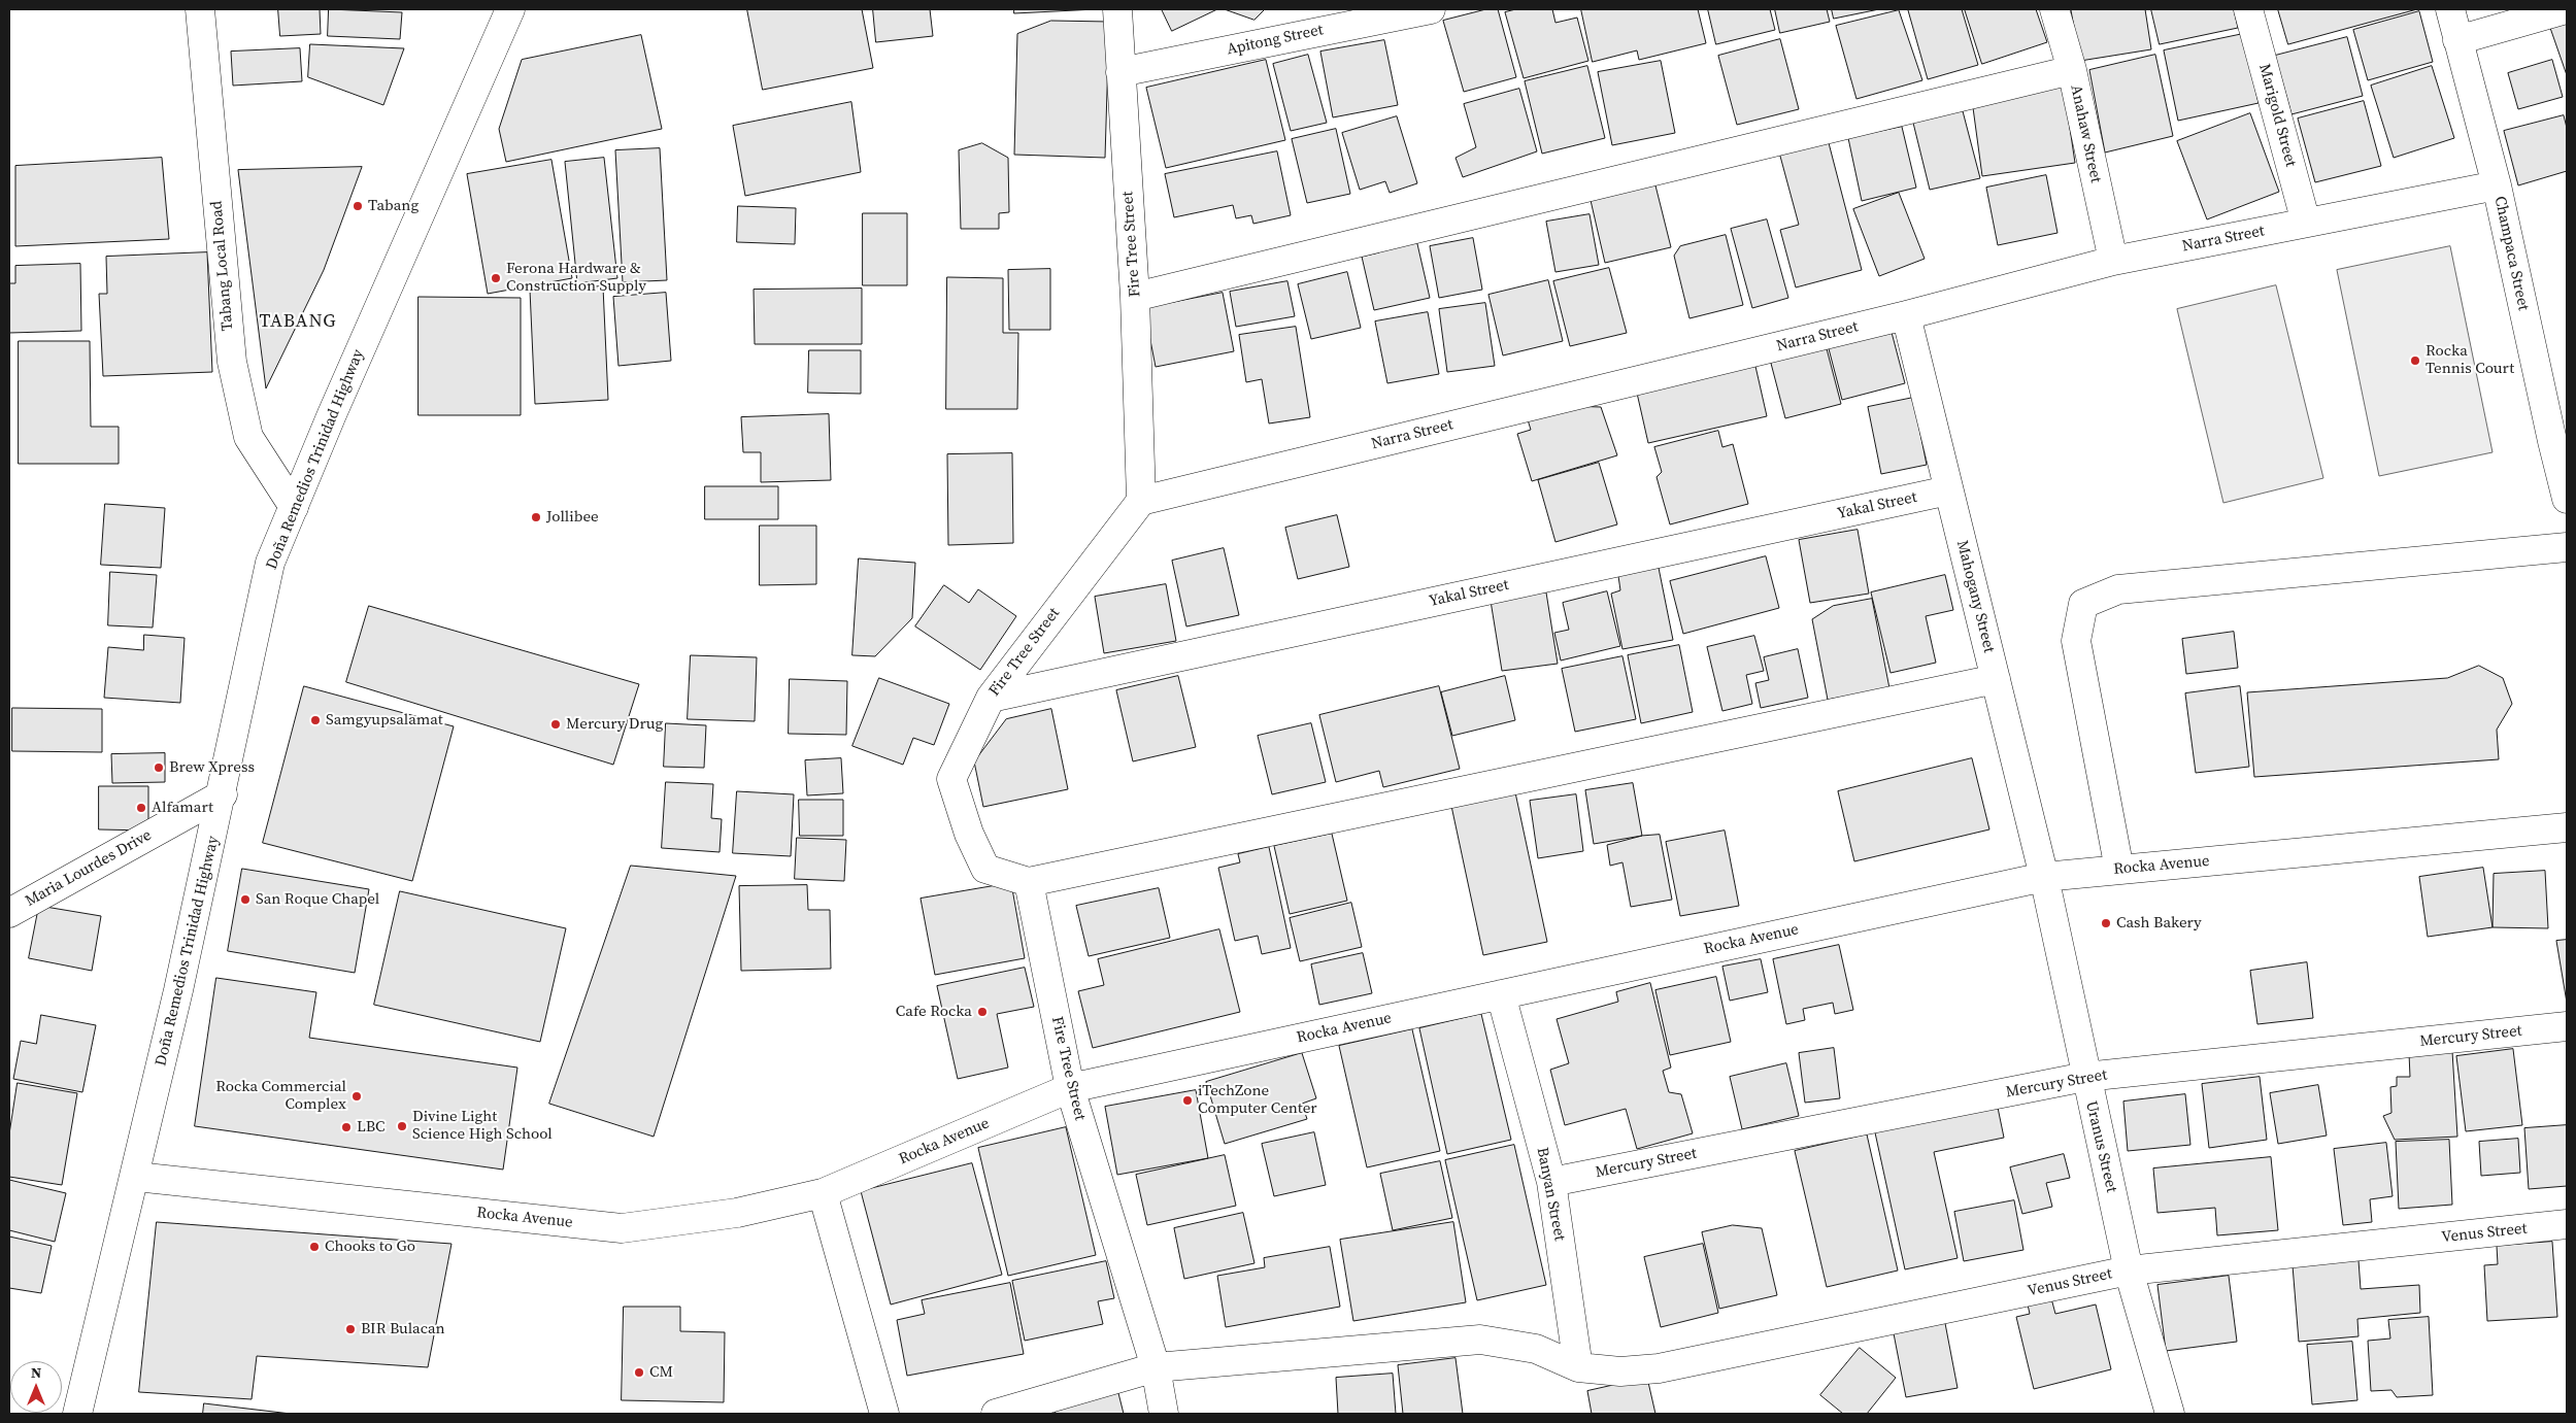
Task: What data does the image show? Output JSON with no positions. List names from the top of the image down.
{
  "streets": {
    "main road": [
      "Apitong Street",
      "Marigold Street",
      "Anahaw Street",
      "Narra Street",
      "Fire Tree Street",
      "Champaca Street",
      "Tabang Local Road",
      "Doña Remedios Trinidad Highway",
      "Yakal Street",
      "Mahogany Street",
      "Rocka Avenue",
      "Maria Lourdes Drive",
      "Mercury Street",
      "Uranus Street",
      "Banyan Street",
      "Venus Street"
    ]
  },
  "crossings": [
    ["Apitong Street", "Fire Tree Street"],
    ["Marigold Street", "Narra Street"],
    ["Anahaw Street", "Narra Street"],
    ["Narra Street", "Fire Tree Street"],
    ["Narra Street", "Champaca Street"],
    ["Narra Street", "Mahogany Street"],
    ["Fire Tree Street", "Yakal Street"],
    ["Fire Tree Street", "Rocka Avenue"],
    ["Fire Tree Street", "Venus Street"],
    ["Tabang Local Road", "Doña Remedios Trinidad Highway"],
    ["Doña Remedios Trinidad Highway", "Rocka Avenue"],
    ["Doña Remedios Trinidad Highway", "Maria Lourdes Drive"],
    ["Yakal Street", "Mahogany Street"],
    ["Mahogany Street", "Rocka Avenue"],
    ["Mahogany Street", "Uranus Street"],
    ["Rocka Avenue", "Uranus Street"],
    ["Rocka Avenue", "Banyan Street"],
    ["Mercury Street", "Uranus Street"],
    ["Mercury Street", "Banyan Street"],
    ["Uranus Street", "Venus Street"],
    ["Banyan Street", "Venus Street"]
  ],
  "districts": ["TABANG"],
  "places": [
    "Tabang",
    "Ferona Hardware & Construction Supply",
    "Rocka Tennis Court",
    "Jollibee",
    "Samgyupsalamat",
    "Mercury Drug",
    "Brew Xpress",
    "Alfamart",
    "San Roque Chapel",
    "Cash Bakery",
    "Cafe Rocka",
    "Rocka Commercial Complex",
    "iTechZone Computer Center",
    "Divine Light Science High School",
    "LBC",
    "Chooks to Go",
    "BIR Bulacan",
    "CM"
  ],
  "north": "top"
}
